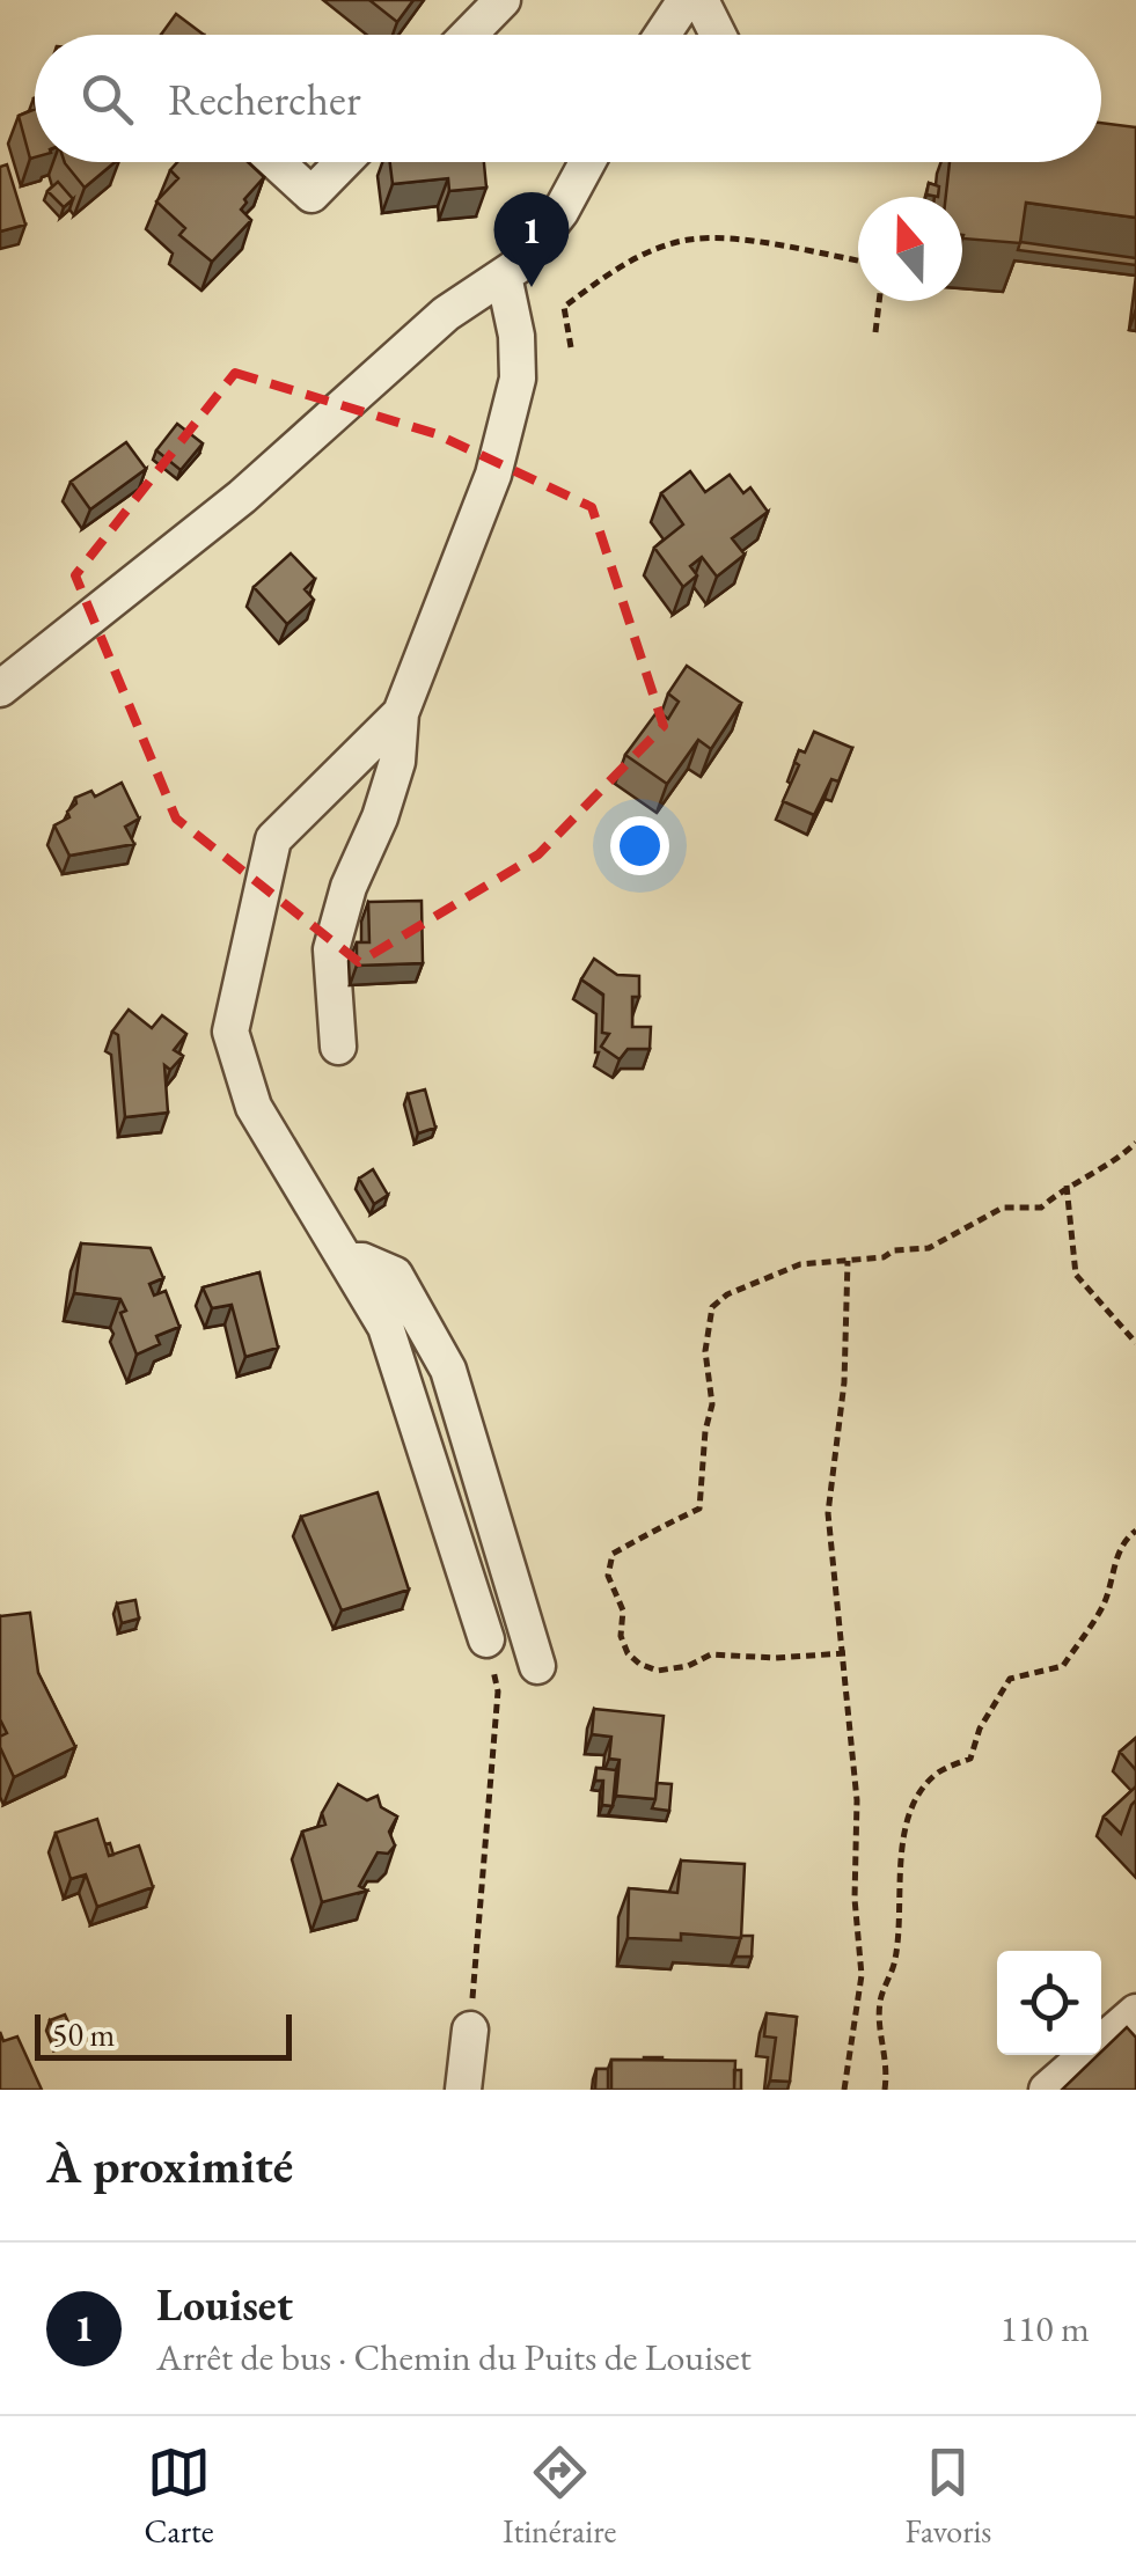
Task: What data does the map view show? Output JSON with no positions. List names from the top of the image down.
{
  "scale_bar": "50 m",
  "north": "top",
  "page": {
    "search": "Rechercher",
    "pins": "1",
    "scale": "50 m",
    "heading": "À proximité",
    "list": [
      {
        "mark": "1",
        "name": "Louiset",
        "note": "Arrêt de bus · Chemin du Puits de Louiset",
        "value": "110 m"
      }
    ],
    "nav": ["Carte", "Itinéraire", "Favoris"]
  }
}
